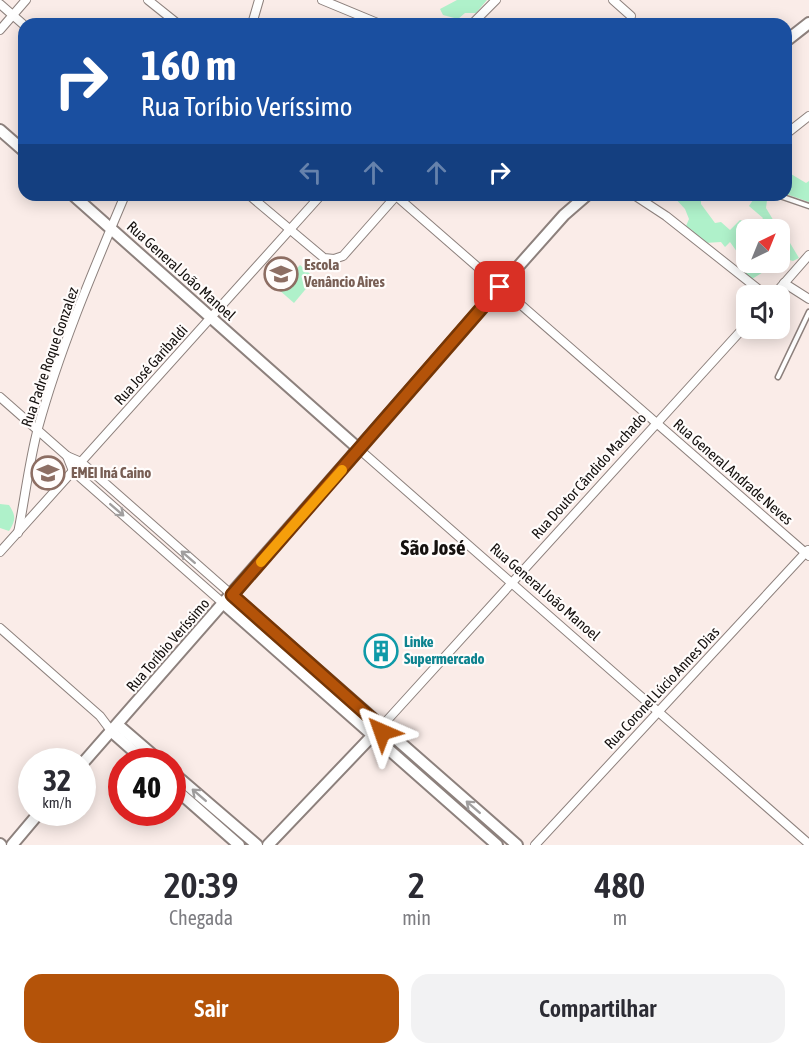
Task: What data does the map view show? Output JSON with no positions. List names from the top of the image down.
{
  "streets": {
    "street": [
      "Rua General João Manoel",
      "Rua Padre Roque Gonzalez",
      "Rua José Garibaldi",
      "Rua General Andrade Neves",
      "Rua Doutor Cândido Machado",
      "Rua Toríbio Veríssimo",
      "Rua Coronel Lúcio Annes Dias"
    ]
  },
  "crossings": [
    ["Rua General João Manoel", "Rua Padre Roque Gonzalez"],
    ["Rua General João Manoel", "Rua José Garibaldi"],
    ["Rua General João Manoel", "Rua Doutor Cândido Machado"],
    ["Rua General João Manoel", "Rua Toríbio Veríssimo"],
    ["Rua General João Manoel", "Rua Coronel Lúcio Annes Dias"],
    ["Rua Padre Roque Gonzalez", "Rua José Garibaldi"],
    ["Rua General Andrade Neves", "Rua Doutor Cândido Machado"],
    ["Rua General Andrade Neves", "Rua Toríbio Veríssimo"],
    ["Rua General Andrade Neves", "Rua Coronel Lúcio Annes Dias"]
  ],
  "districts": ["São José"],
  "places": {
    "school or university": ["Escola Venâncio Aires", "EMEI Iná Caino"],
    "building": ["Linke Supermercado"]
  },
  "north": "top right",
  "page": {
    "turn": ["160 m", "Rua Toríbio Veríssimo"],
    "speed": "32 km/h",
    "limit": "40",
    "eta": [
      "20:39",
      "Chegada",
      "2",
      "min",
      "480",
      "m"
    ],
    "buttons": ["Sair", "Compartilhar"]
  }
}
